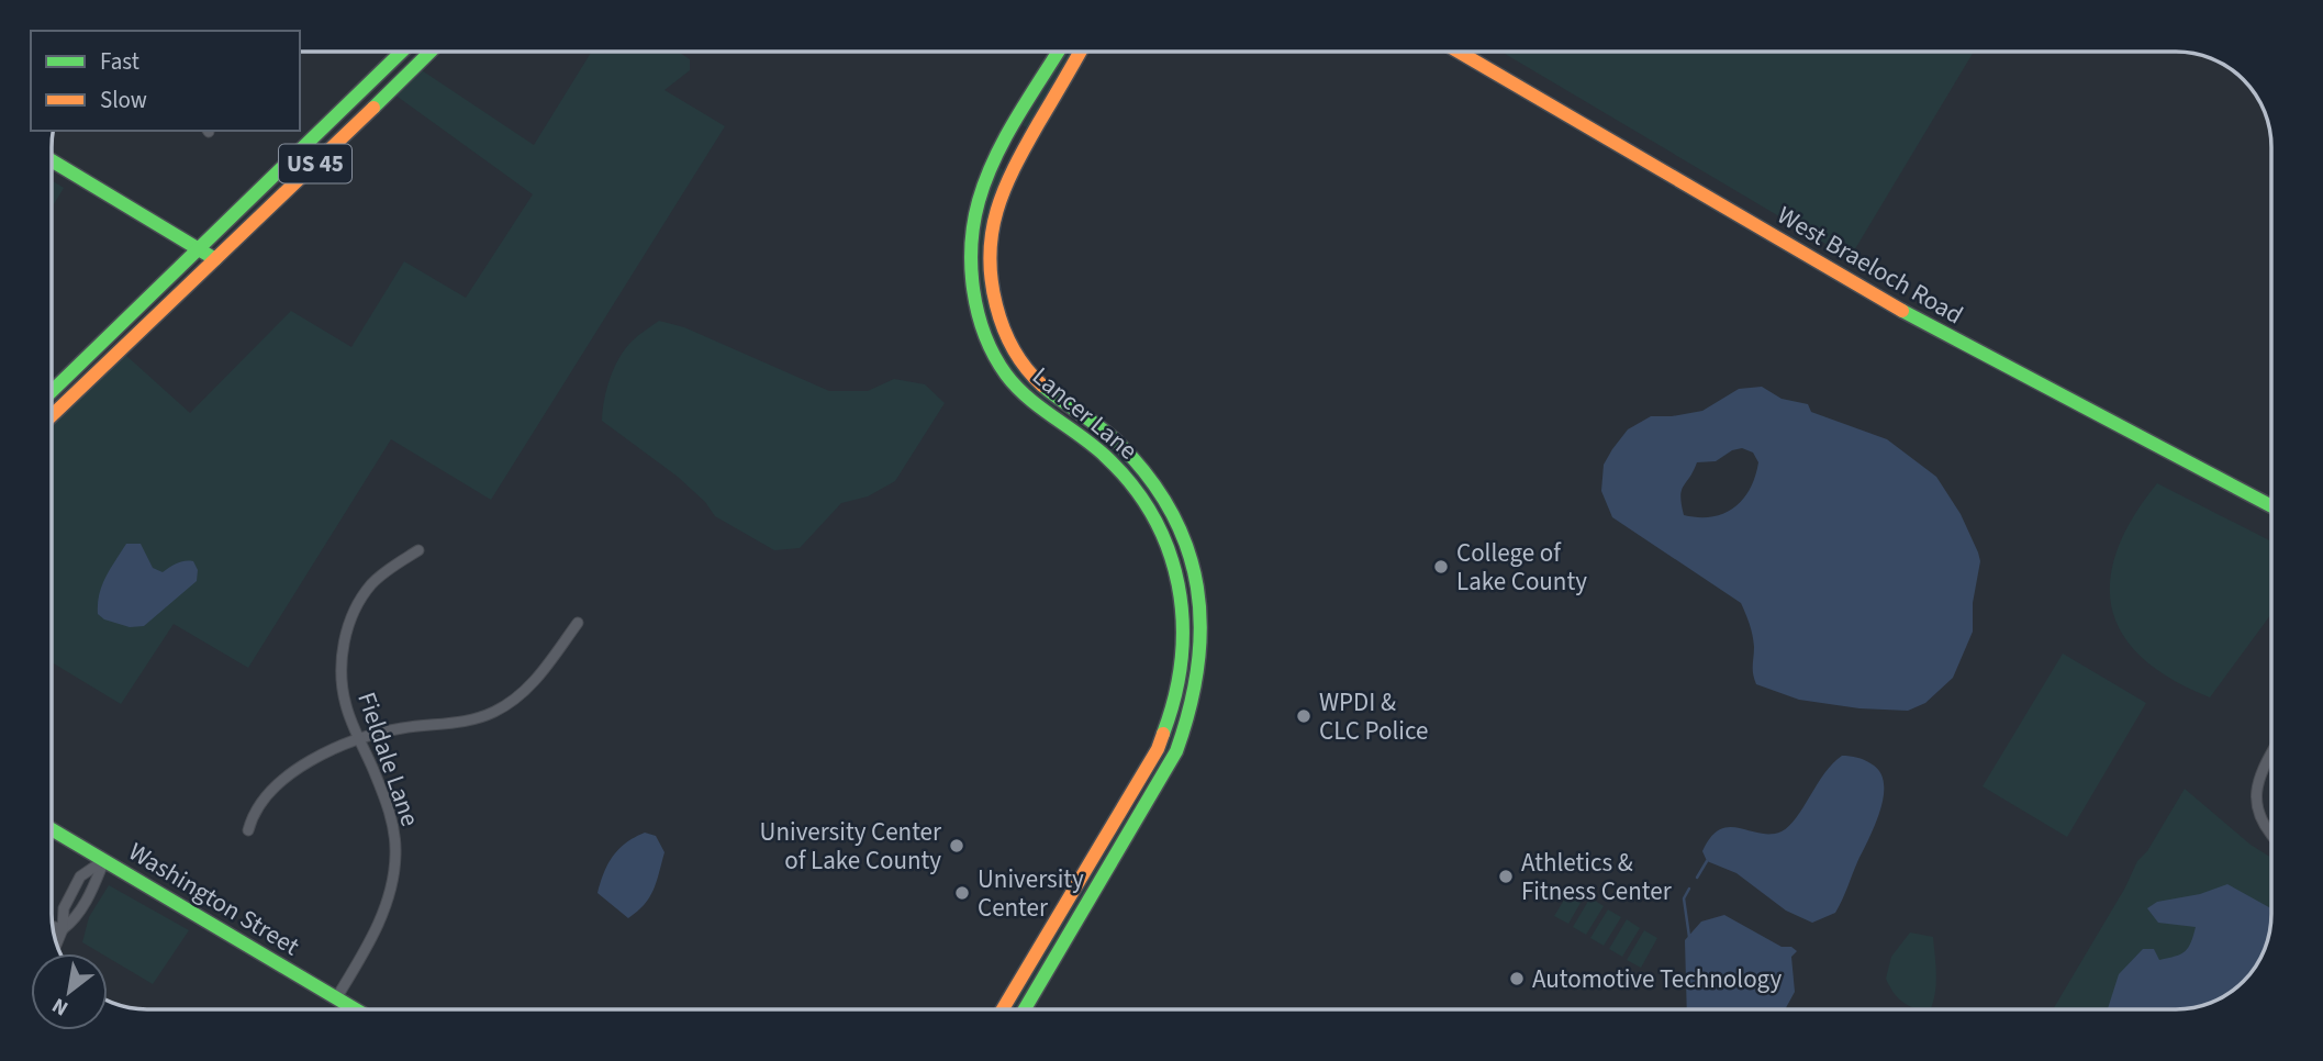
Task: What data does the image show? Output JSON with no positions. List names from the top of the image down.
{
  "streets": {
    "street": [
      "US 45",
      "West Braeloch Road",
      "Lancer Lane",
      "Fieldale Lane",
      "Washington Street"
    ]
  },
  "crossings": [
    ["Fieldale Lane", "Washington Street"]
  ],
  "places": [
    "College of Lake County",
    "WPDI & CLC Police",
    "University Center of Lake County",
    "Athletics & Fitness Center",
    "University Center",
    "Automotive Technology"
  ],
  "legend": ["Fast", "Slow"],
  "north": "bottom left"
}
